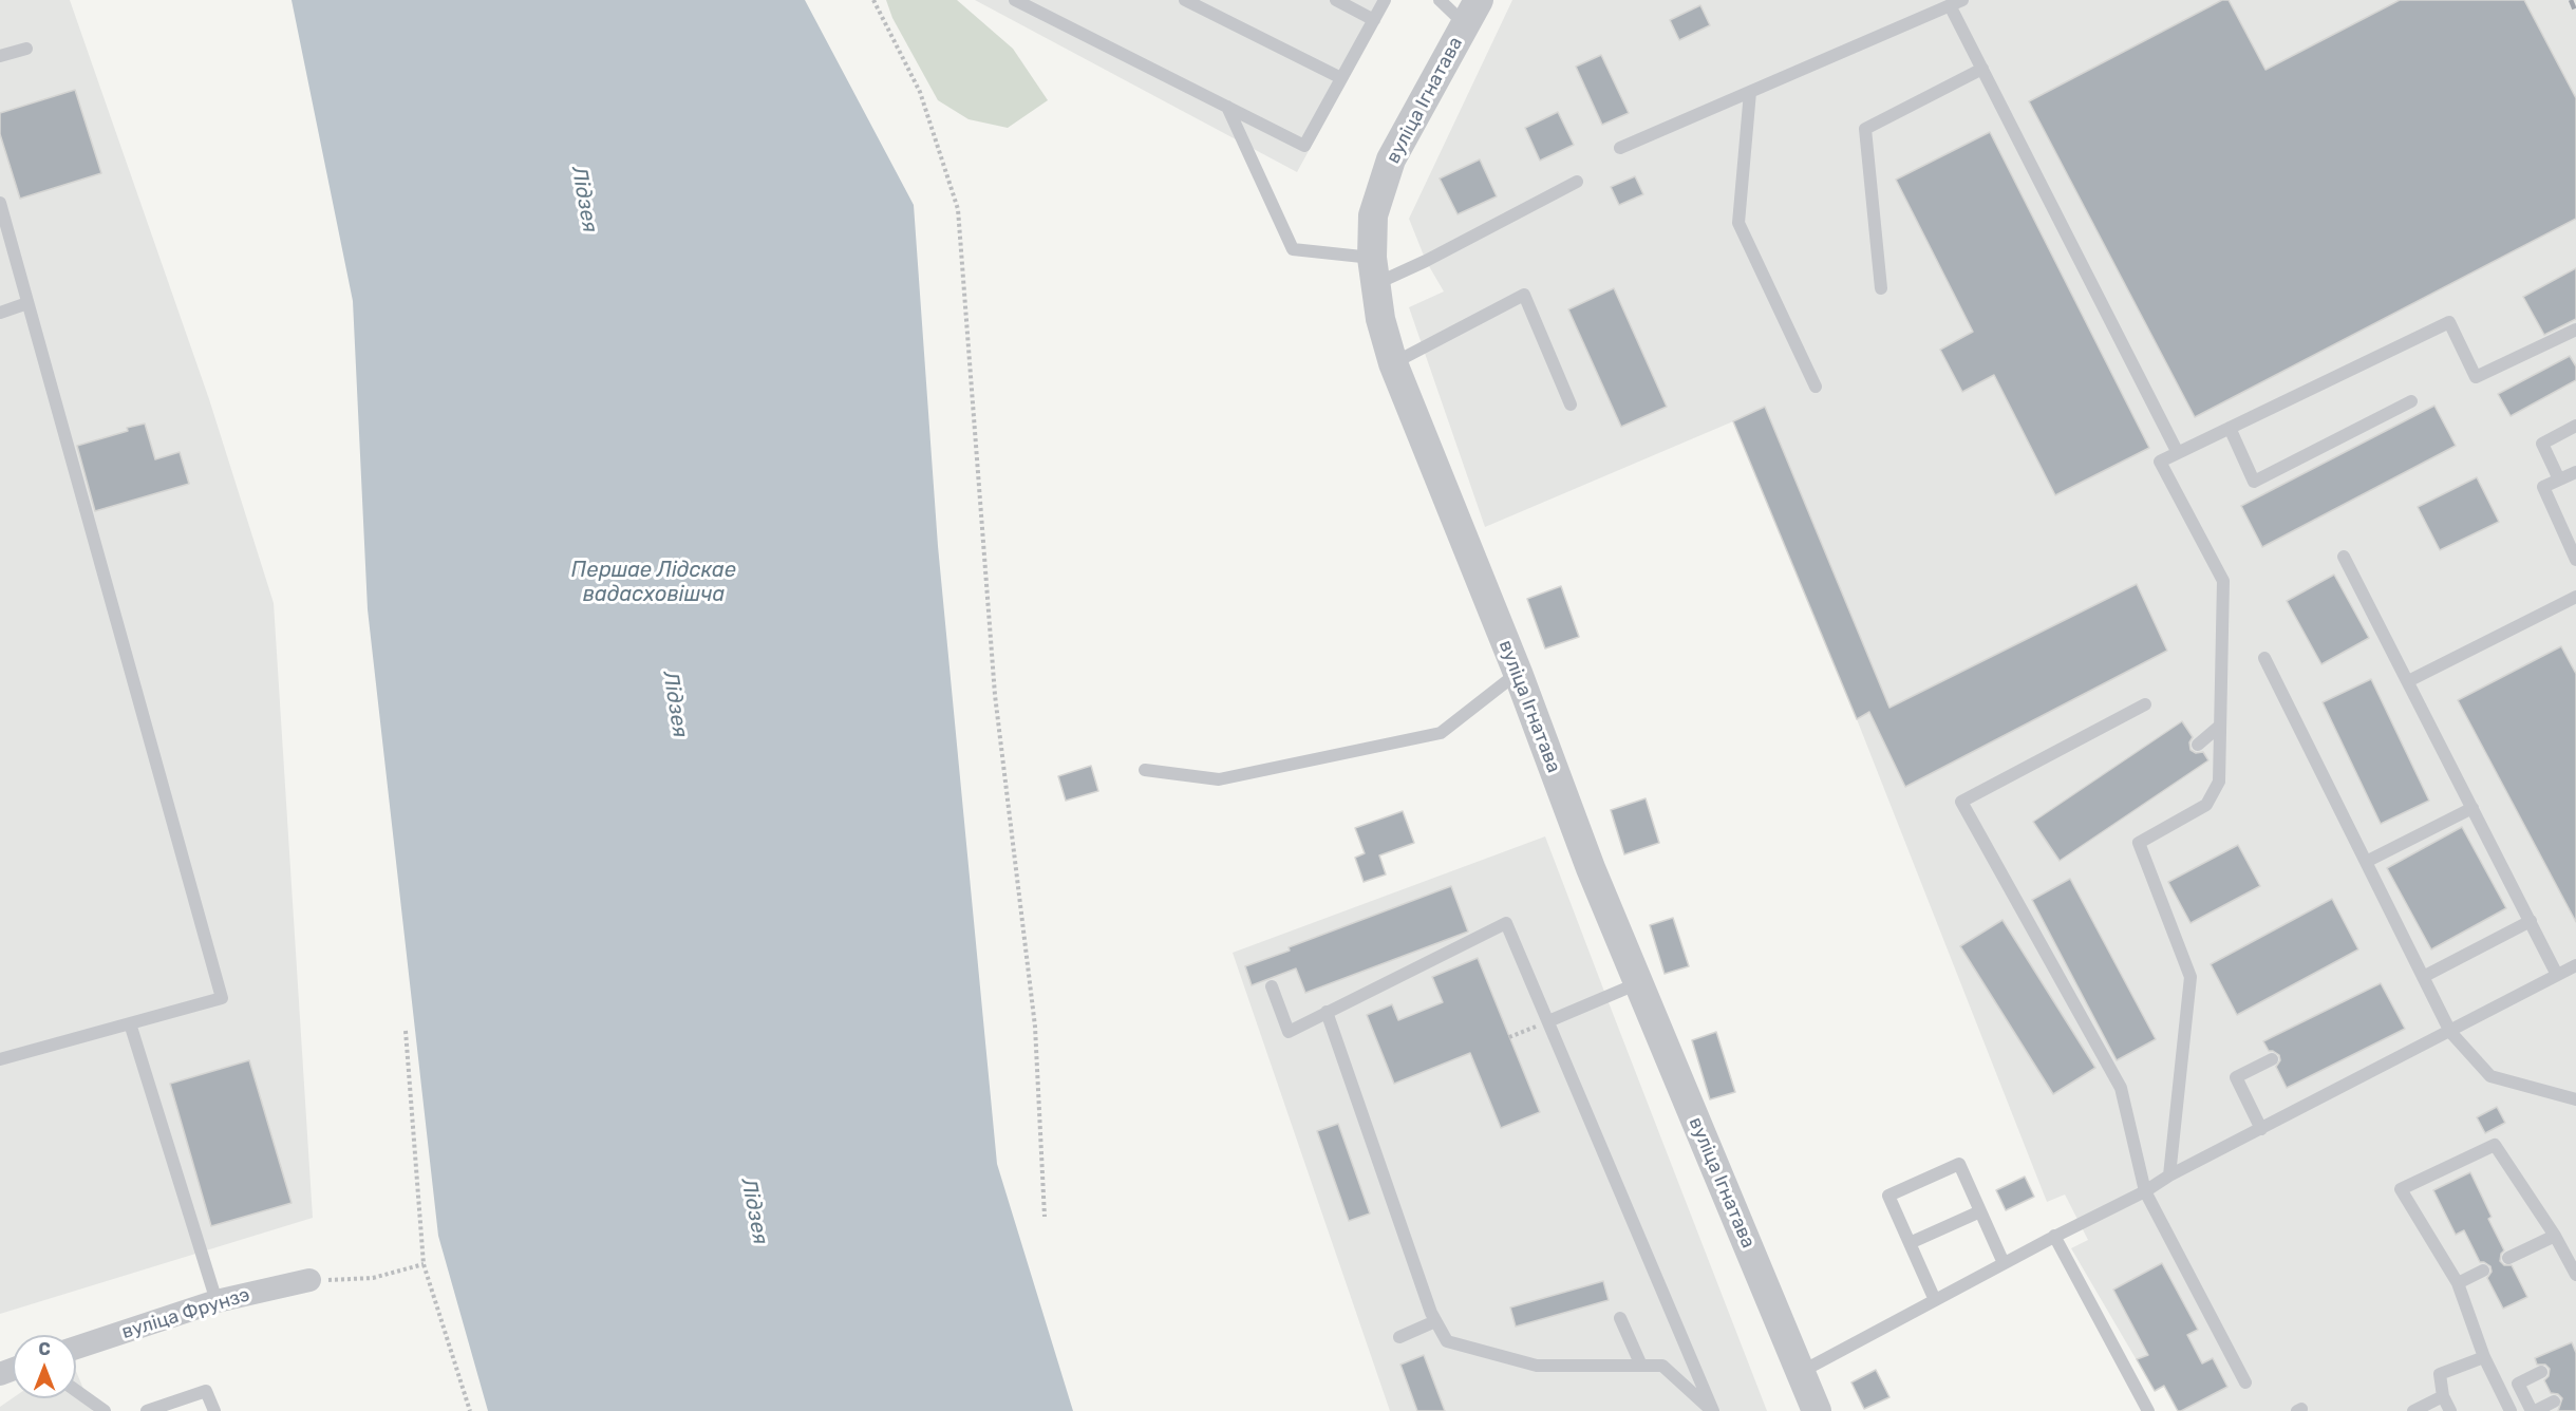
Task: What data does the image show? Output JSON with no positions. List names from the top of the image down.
{
  "streets": {
    "street": ["вуліца Ігнатава", "вуліца Фрунзэ"]
  },
  "water": ["Лідзея", "Першае Лідскае вадасховішча"],
  "north": "top"
}
